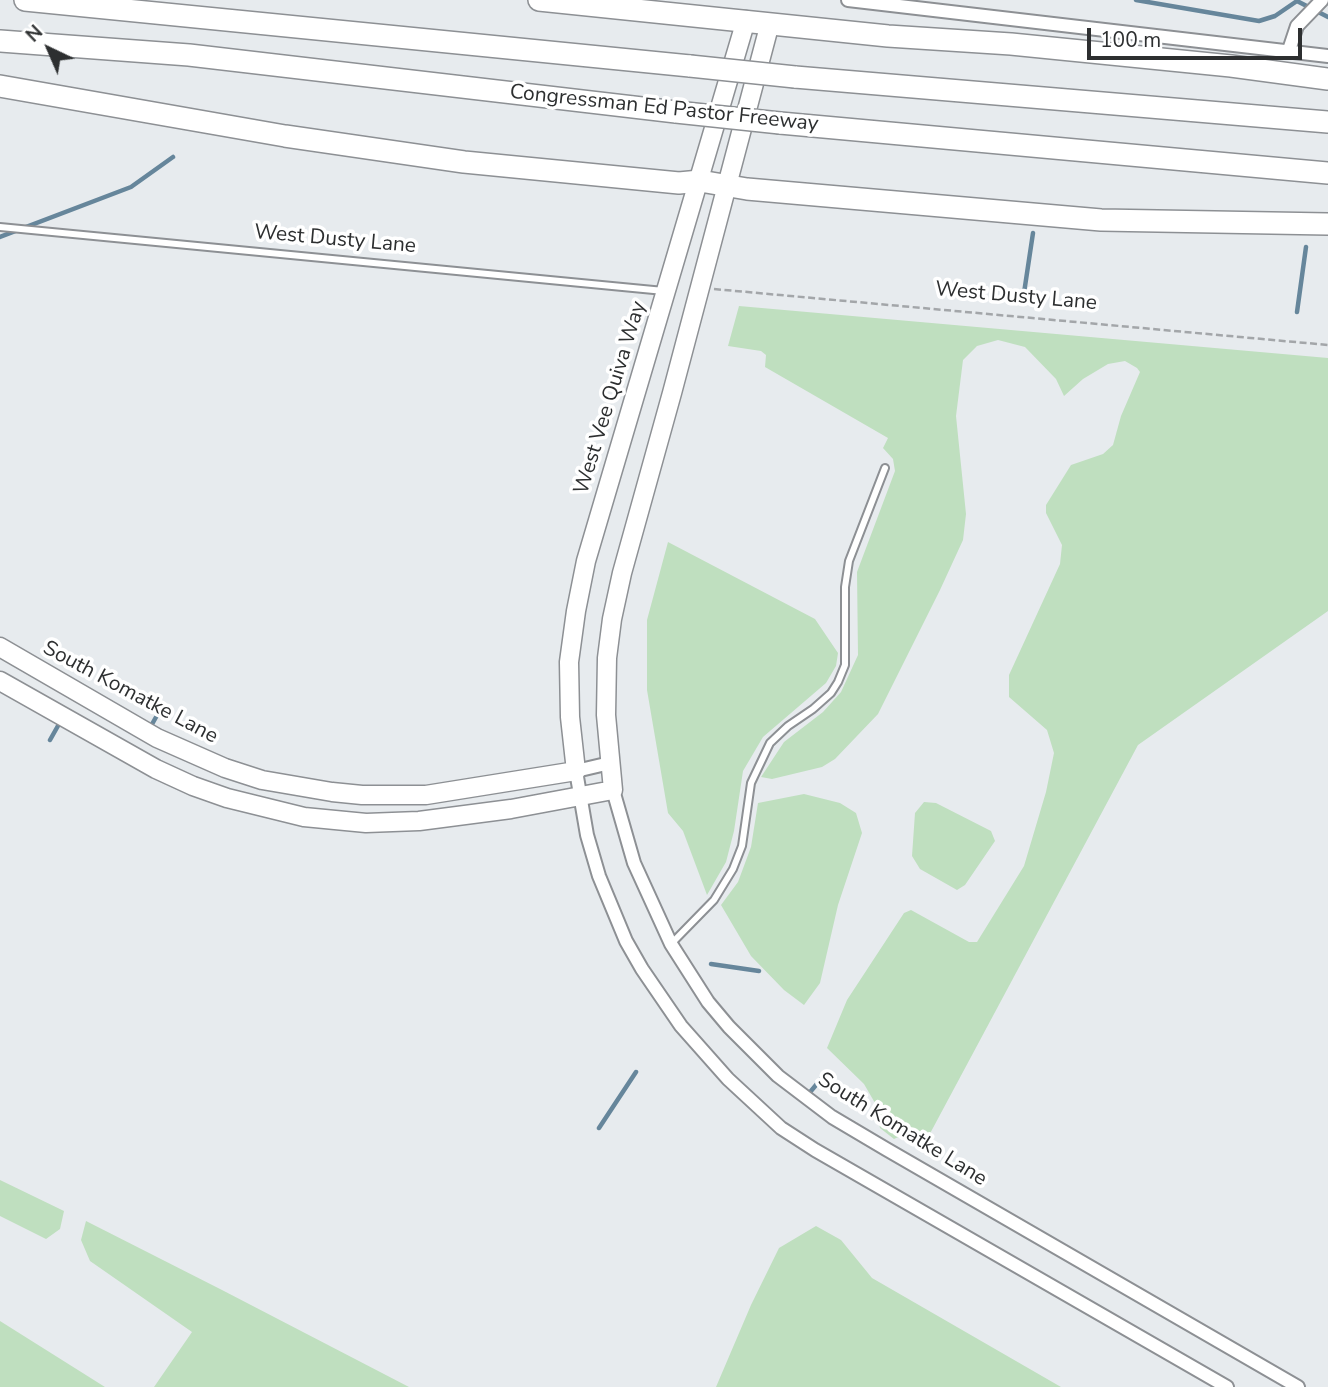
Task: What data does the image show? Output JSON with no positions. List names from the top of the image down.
{
  "streets": {
    "highway": ["Congressman Ed Pastor Freeway"],
    "street": ["West Vee Quiva Way", "South Komatke Lane"],
    "lane": ["West Dusty Lane"]
  },
  "crossings": [
    ["West Dusty Lane", "West Vee Quiva Way"],
    ["West Vee Quiva Way", "South Komatke Lane"]
  ],
  "scale_bar": "100 m",
  "north": "top left"
}
